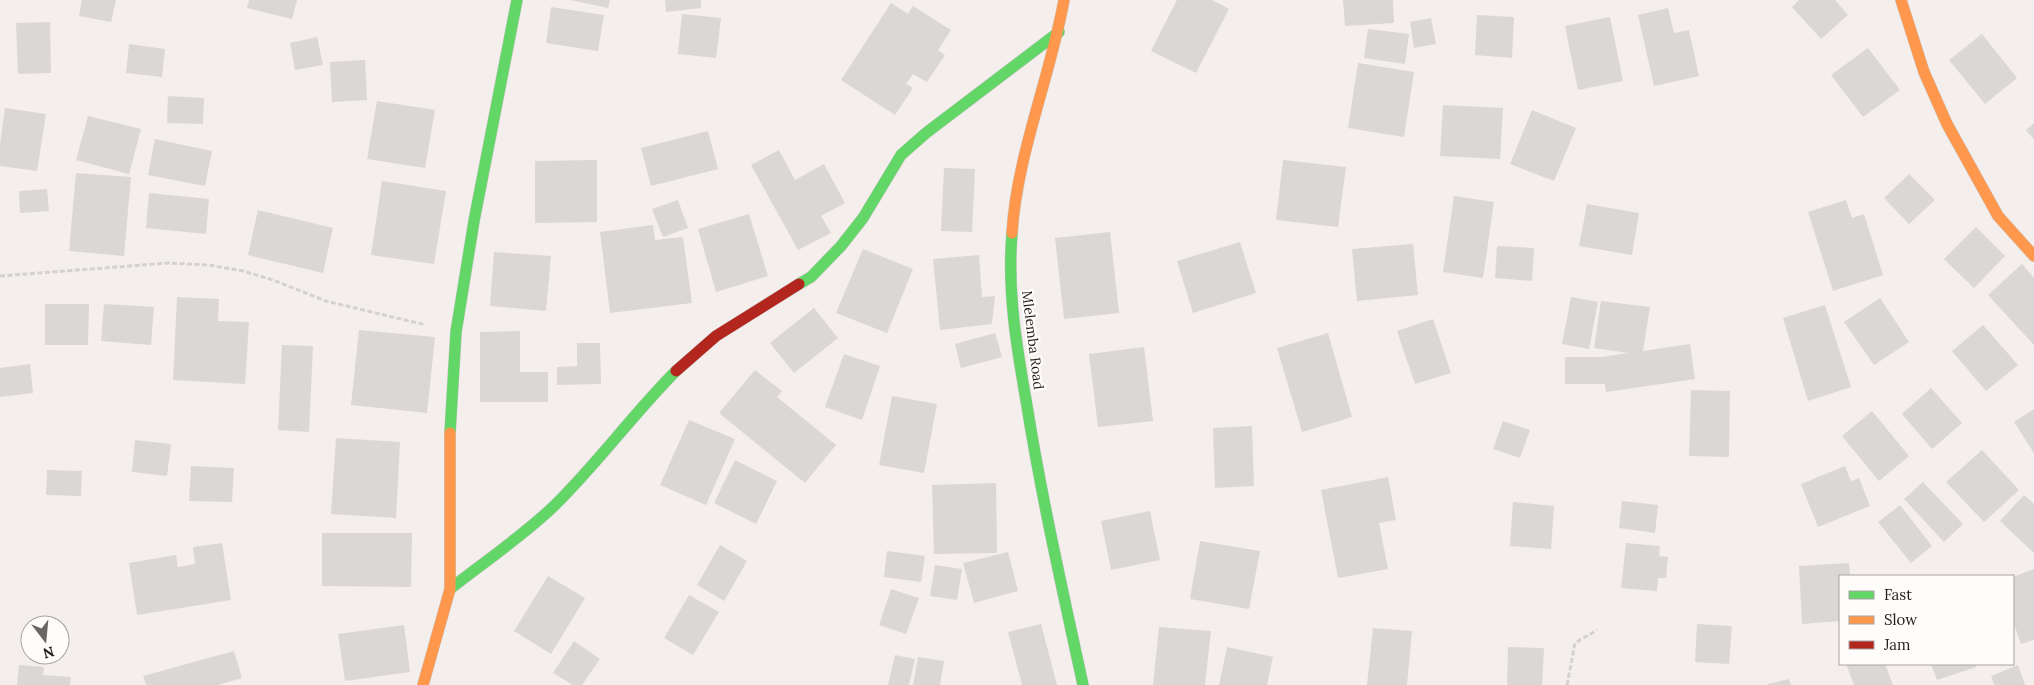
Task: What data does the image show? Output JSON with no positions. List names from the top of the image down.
{
  "streets": {
    "street": ["Mlelemba Road"]
  },
  "legend": ["Fast", "Slow", "Jam"],
  "north": "bottom"
}
